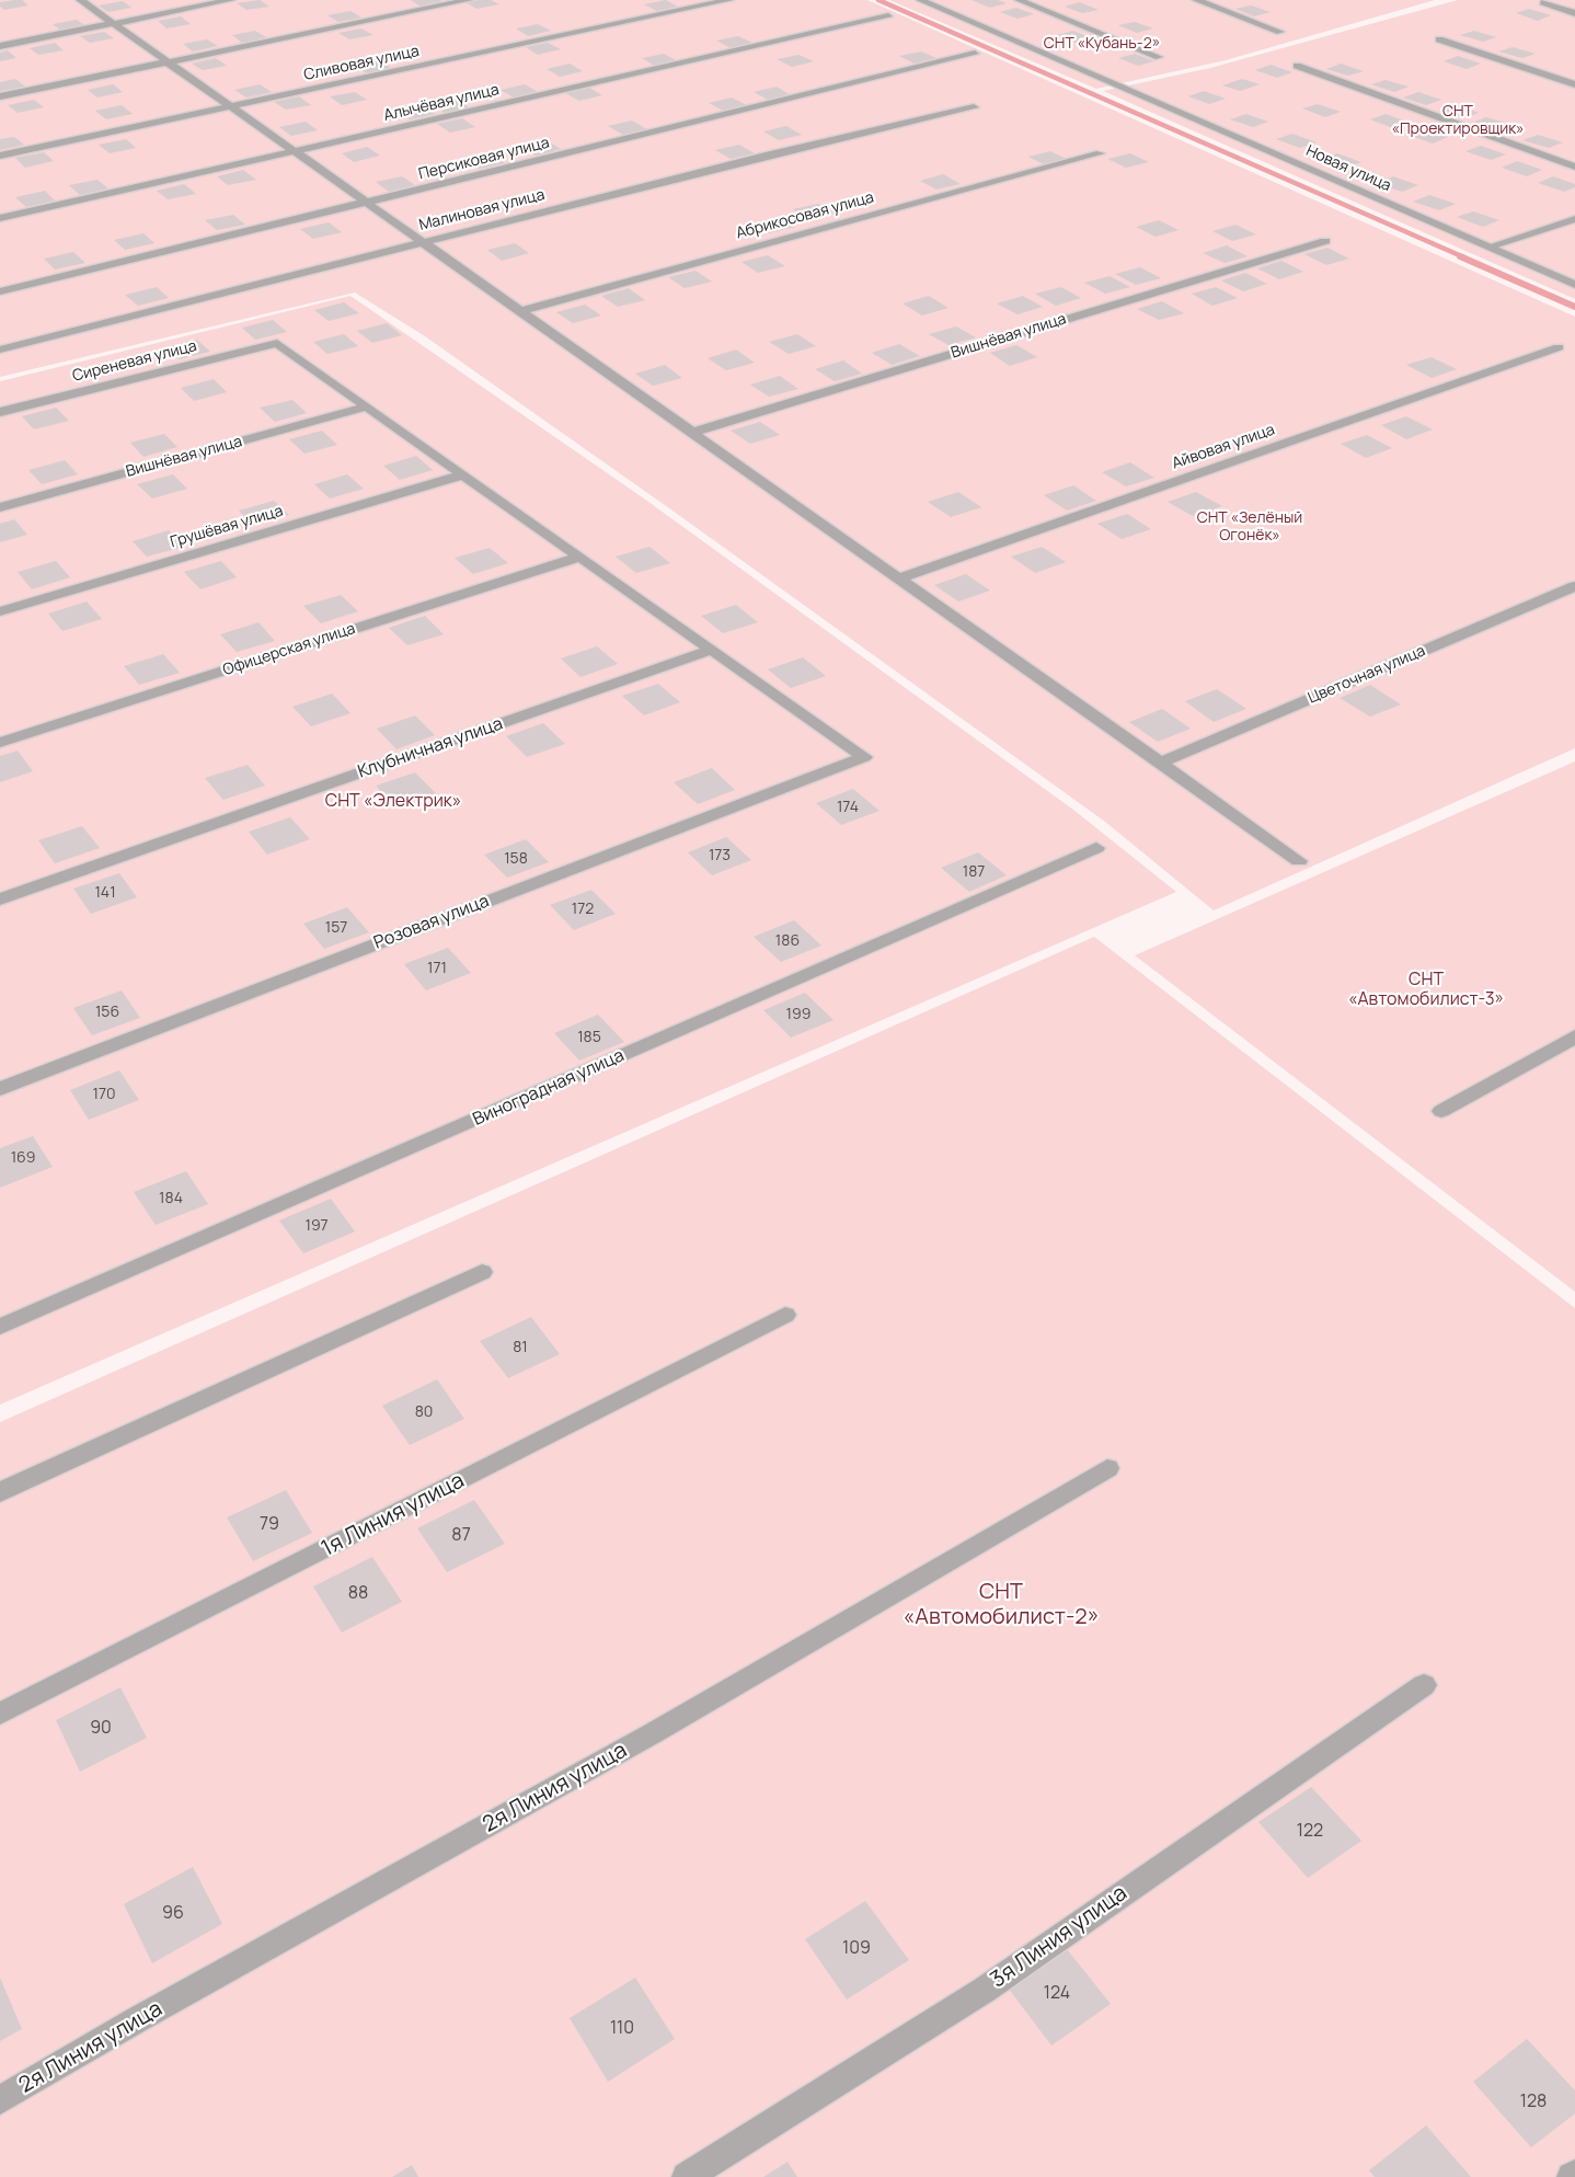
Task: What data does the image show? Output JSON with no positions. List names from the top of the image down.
{
  "streets": {
    "street": [
      "Сливовая улица",
      "Алычёвая улица",
      "Персиковая улица",
      "Новая улица",
      "Малиновая улица",
      "Абрикосовая улица",
      "Вишнёвая улица",
      "Сиреневая улица",
      "Айвовая улица",
      "Грушёвая улица",
      "Офицерская улица",
      "Цветочная улица",
      "Клубничная улица",
      "Розовая улица",
      "Виноградная улица",
      "1я Линия улица",
      "2я Линия улица",
      "3я Линия улица"
    ]
  },
  "crossings": [
    ["Вишнёвая улица", "Сиреневая улица"],
    ["Клубничная улица", "Розовая улица"]
  ],
  "parks": [
    "СНТ «Кубань-2»",
    "СНТ «Проектировщик»",
    "СНТ «Зелёный Огонёк»",
    "СНТ «Электрик»",
    "СНТ «Автомобилист-3»",
    "СНТ «Автомобилист-2»"
  ],
  "house_numbers": [
    "174",
    "173",
    "158",
    "187",
    "141",
    "172",
    "157",
    "186",
    "171",
    "156",
    "199",
    "185",
    "170",
    "169",
    "184",
    "197",
    "81",
    "80",
    "79",
    "87",
    "88",
    "90",
    "122",
    "96",
    "109",
    "124",
    "110",
    "128"
  ]
}
